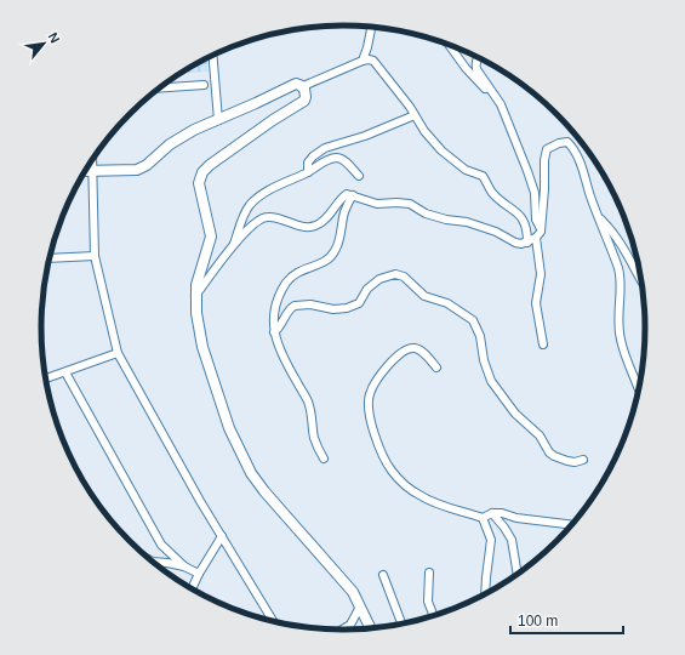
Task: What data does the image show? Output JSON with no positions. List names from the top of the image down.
{
  "scale_bar": "100 m",
  "north": "top right"
}
